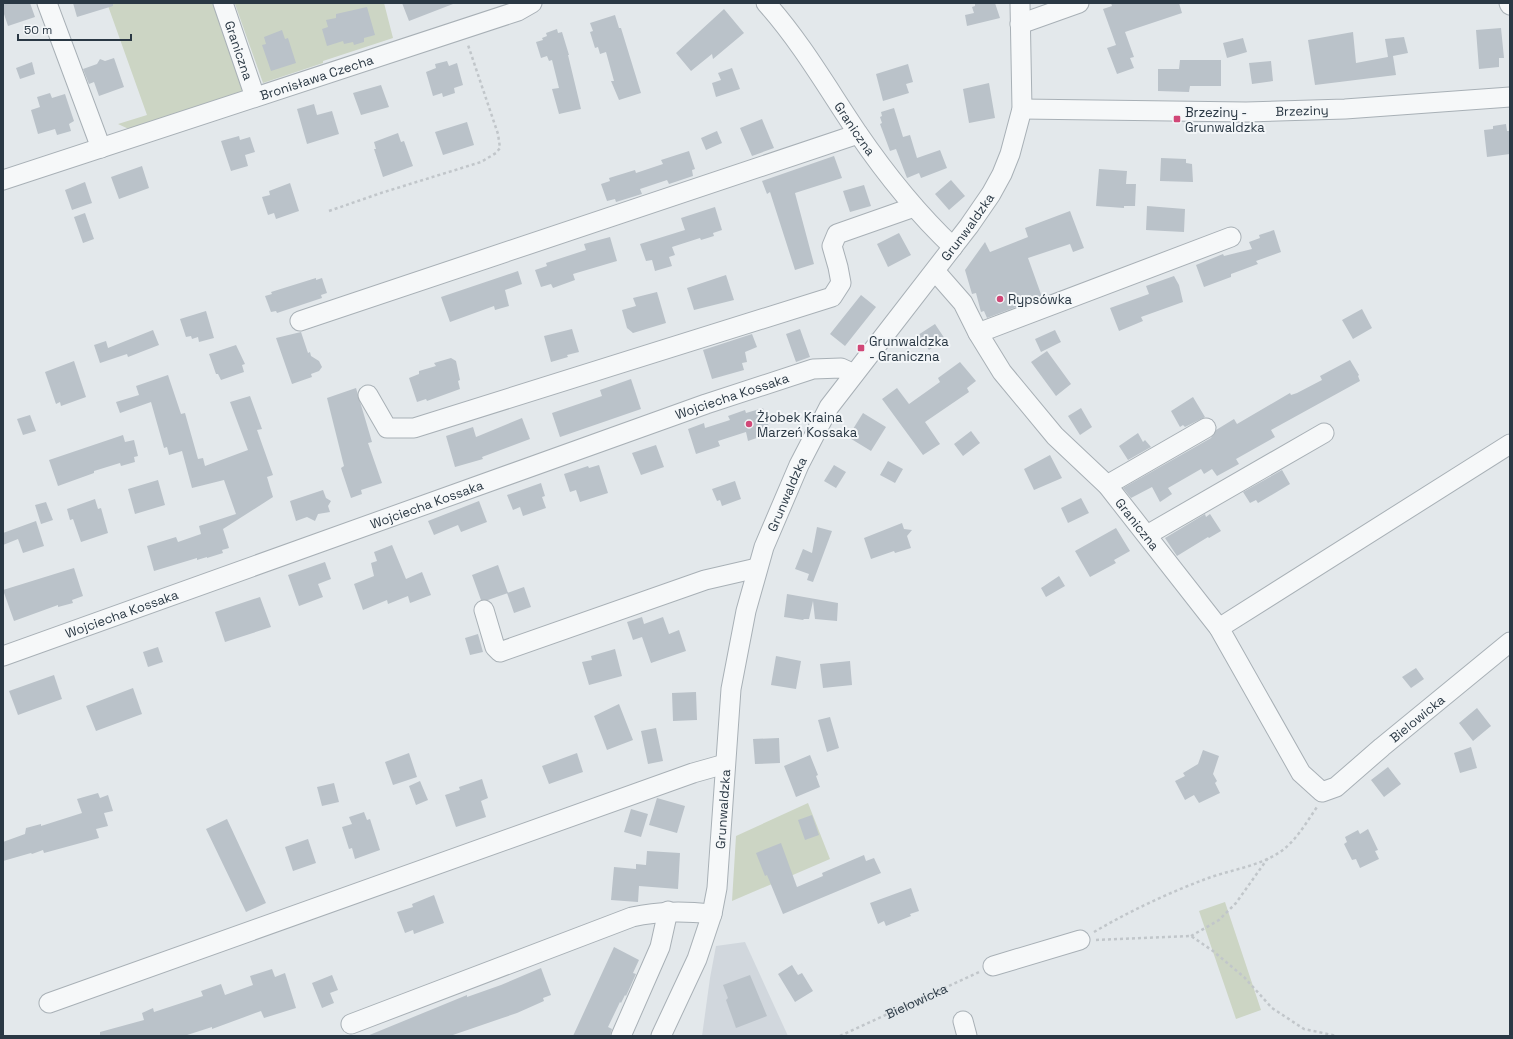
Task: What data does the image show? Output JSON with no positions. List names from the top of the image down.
{
  "streets": {
    "street": [
      "Graniczna",
      "Bronisława Czecha",
      "Brzeziny",
      "Grunwaldzka",
      "Wojciecha Kossaka",
      "Bielowicka"
    ]
  },
  "crossings": [
    ["Graniczna", "Bronisława Czecha"],
    ["Graniczna", "Grunwaldzka"],
    ["Graniczna", "Bielowicka"],
    ["Brzeziny", "Grunwaldzka"],
    ["Grunwaldzka", "Wojciecha Kossaka"]
  ],
  "places": {
    "transit": ["Brzeziny - Grunwaldzka", "Grunwaldzka - Graniczna"],
    "other": ["Rypsówka", "Żłobek Kraina Marzeń Kossaka"]
  },
  "scale_bar": "50 m"
}
